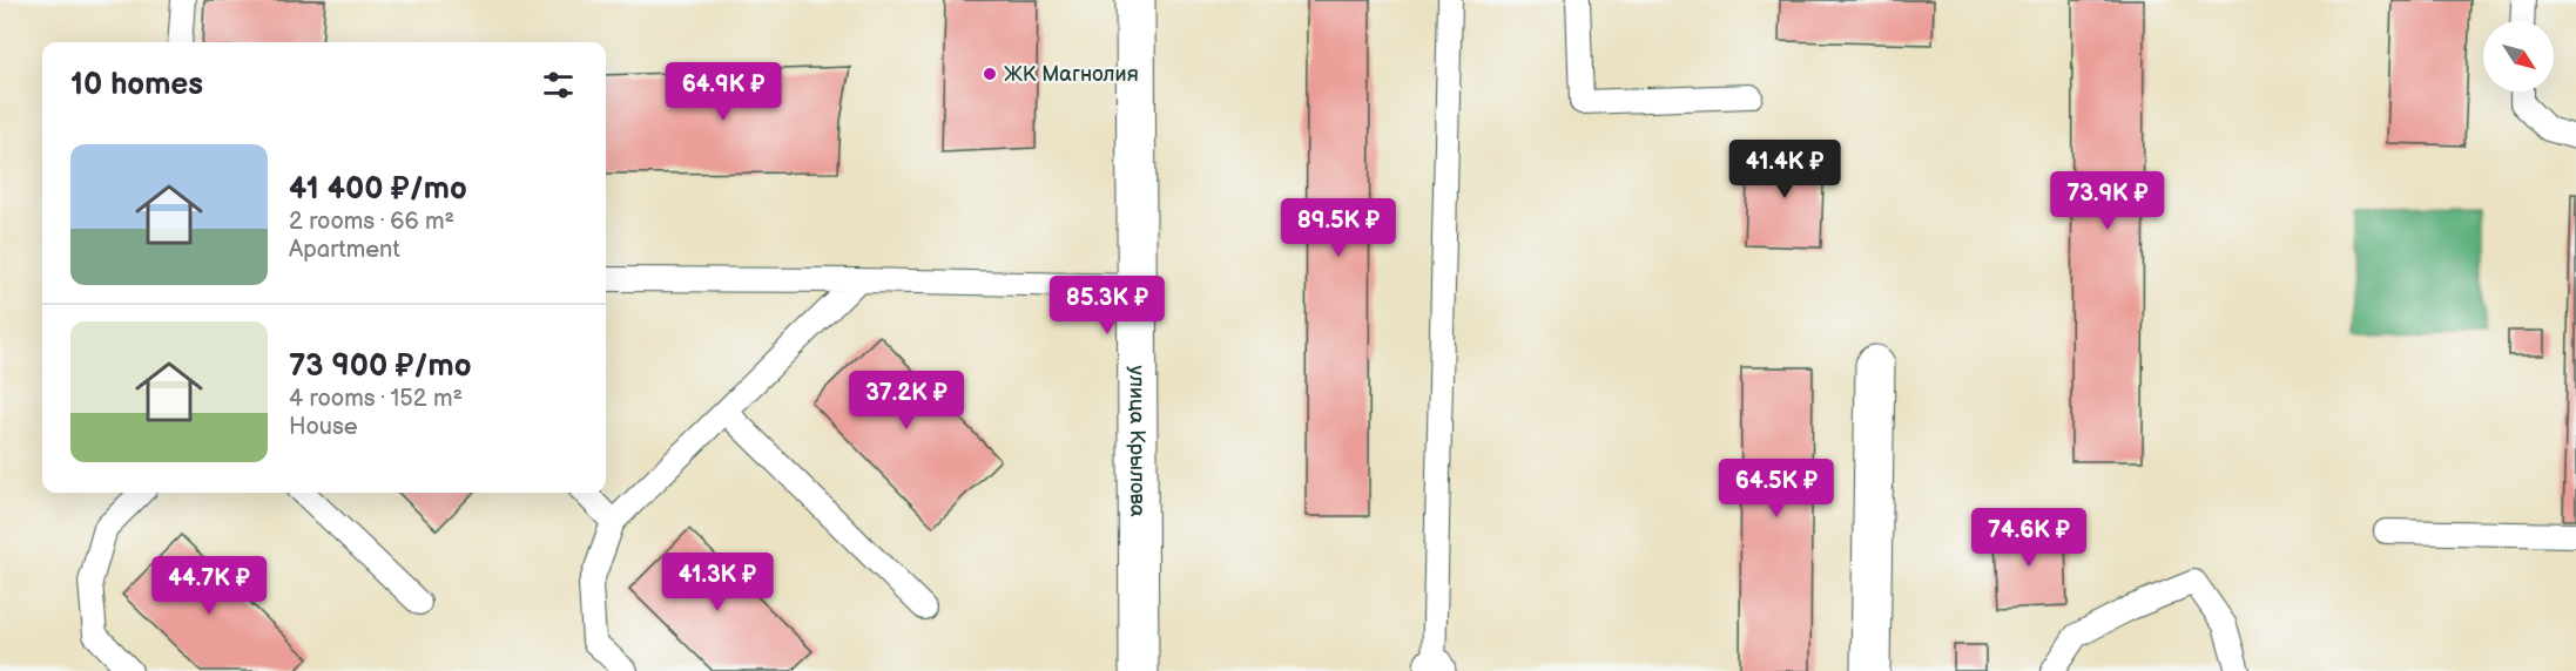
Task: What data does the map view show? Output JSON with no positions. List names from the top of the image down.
{
  "streets": {
    "street": ["улица Крылова"]
  },
  "places": ["ЖК Магнолия"],
  "north": "bottom right",
  "page": {
    "heading": "10 homes",
    "price": [
      "64.9K ₽",
      "41.4K ₽",
      "73.9K ₽",
      "89.5K ₽",
      "85.3K ₽",
      "37.2K ₽",
      "64.5K ₽",
      "74.6K ₽",
      "41.3K ₽",
      "44.7K ₽"
    ],
    "list": [
      {
        "name": "41 400 ₽/mo",
        "note": "2 rooms · 66 m² · Apartment"
      },
      {
        "name": "73 900 ₽/mo",
        "note": "4 rooms · 152 m² · House"
      }
    ]
  }
}
